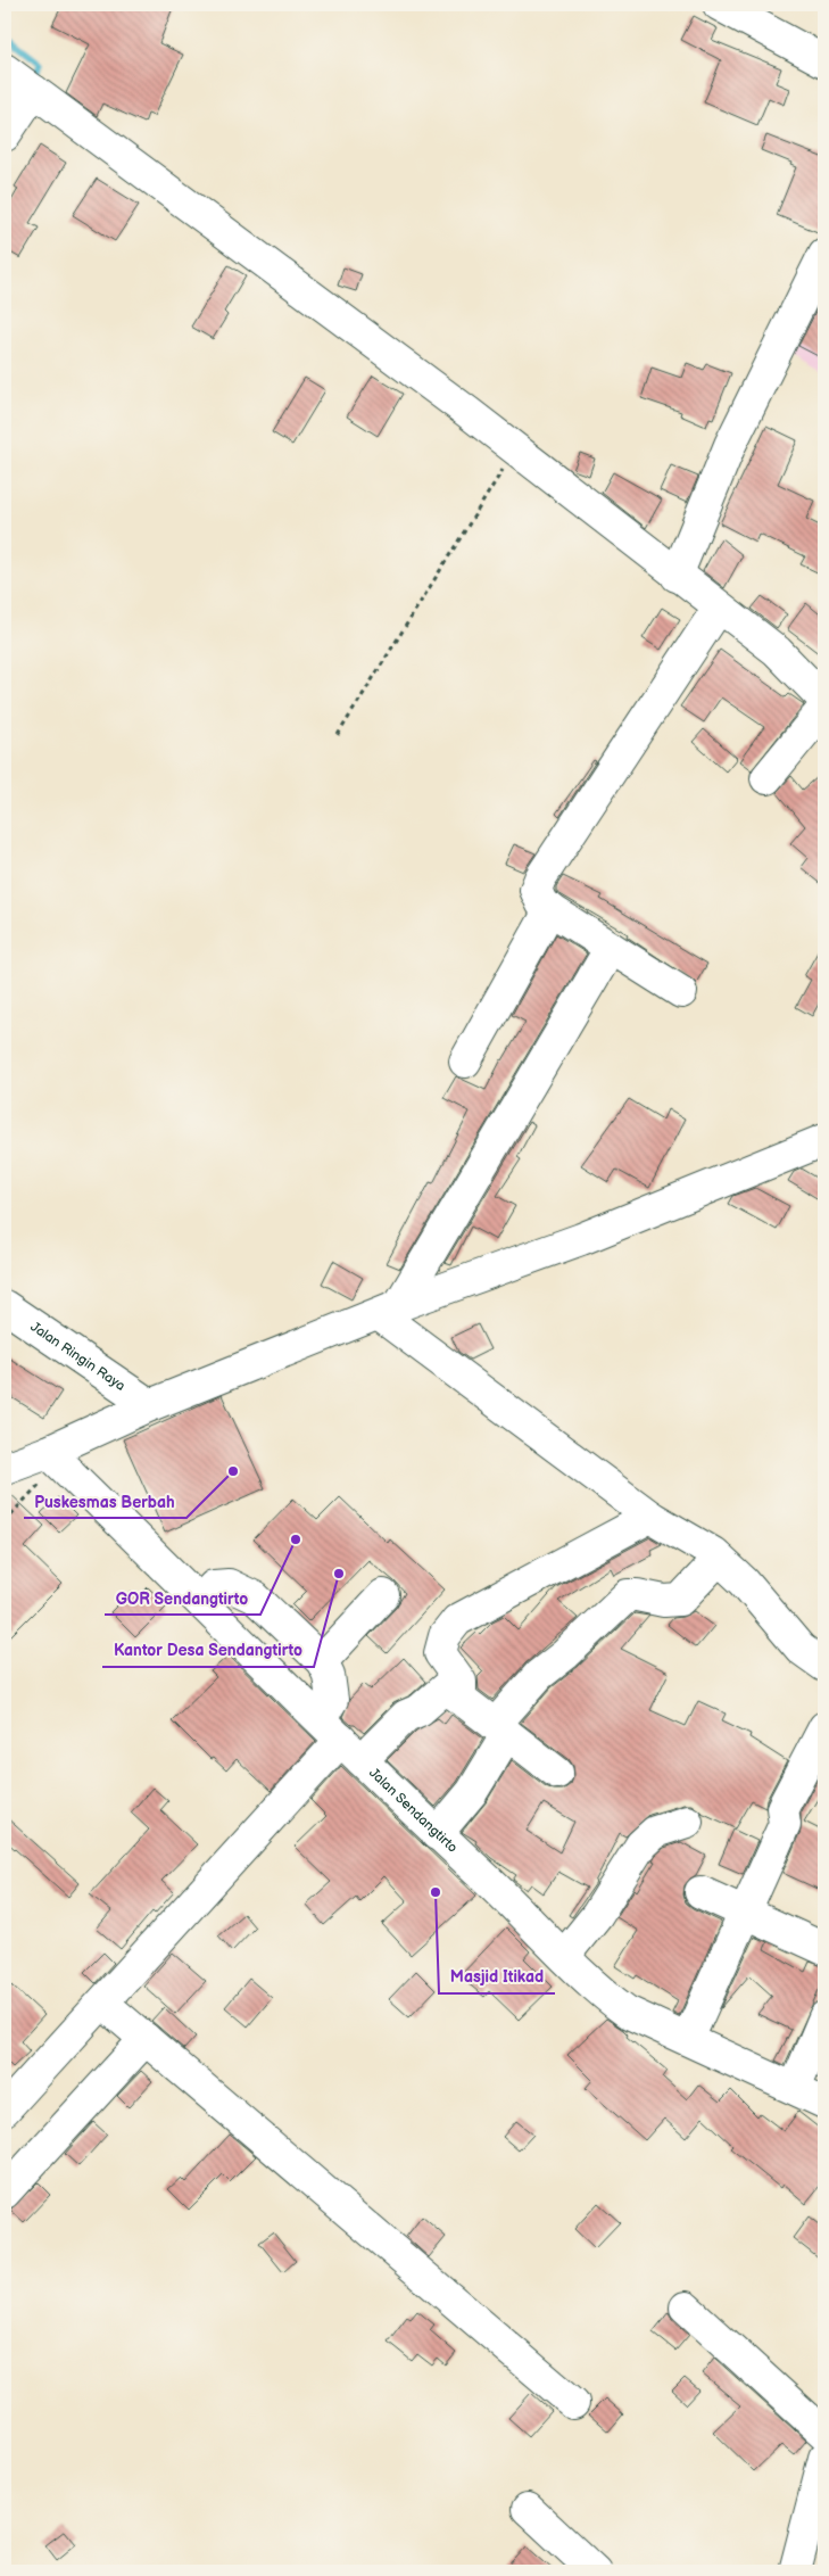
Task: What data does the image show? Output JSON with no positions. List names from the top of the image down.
{
  "streets": {
    "street": ["Jalan Ringin Raya", "Jalan Sendangtirto"]
  },
  "places": [
    "Puskesmas Berbah",
    "GOR Sendangtirto",
    "Kantor Desa Sendangtirto",
    "Masjid Itikad"
  ]
}
